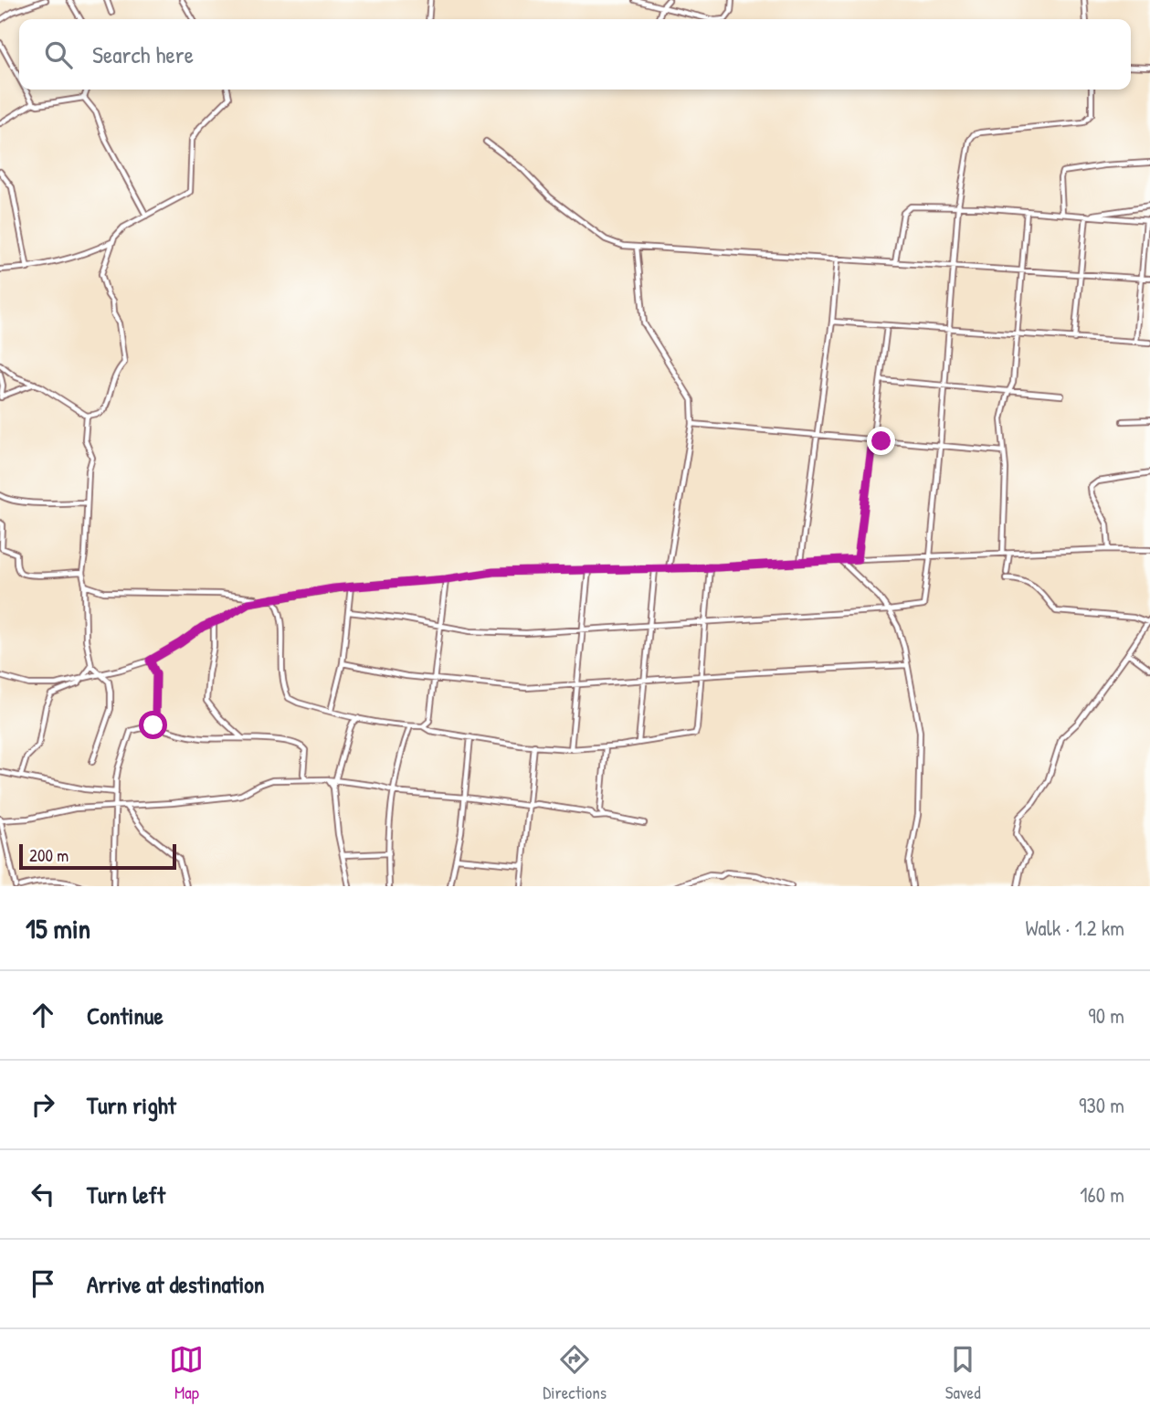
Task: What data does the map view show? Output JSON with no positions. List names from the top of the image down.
{
  "scale_bar": "200 m",
  "page": {
    "search": "Search here",
    "scale": "200 m",
    "heading": ["15 min", "Walk · 1.2 km"],
    "list": [
      ["Continue", "90 m"],
      ["Turn right", "930 m"],
      ["Turn left", "160 m"],
      "Arrive at destination"
    ],
    "nav": ["Map", "Directions", "Saved"]
  }
}
